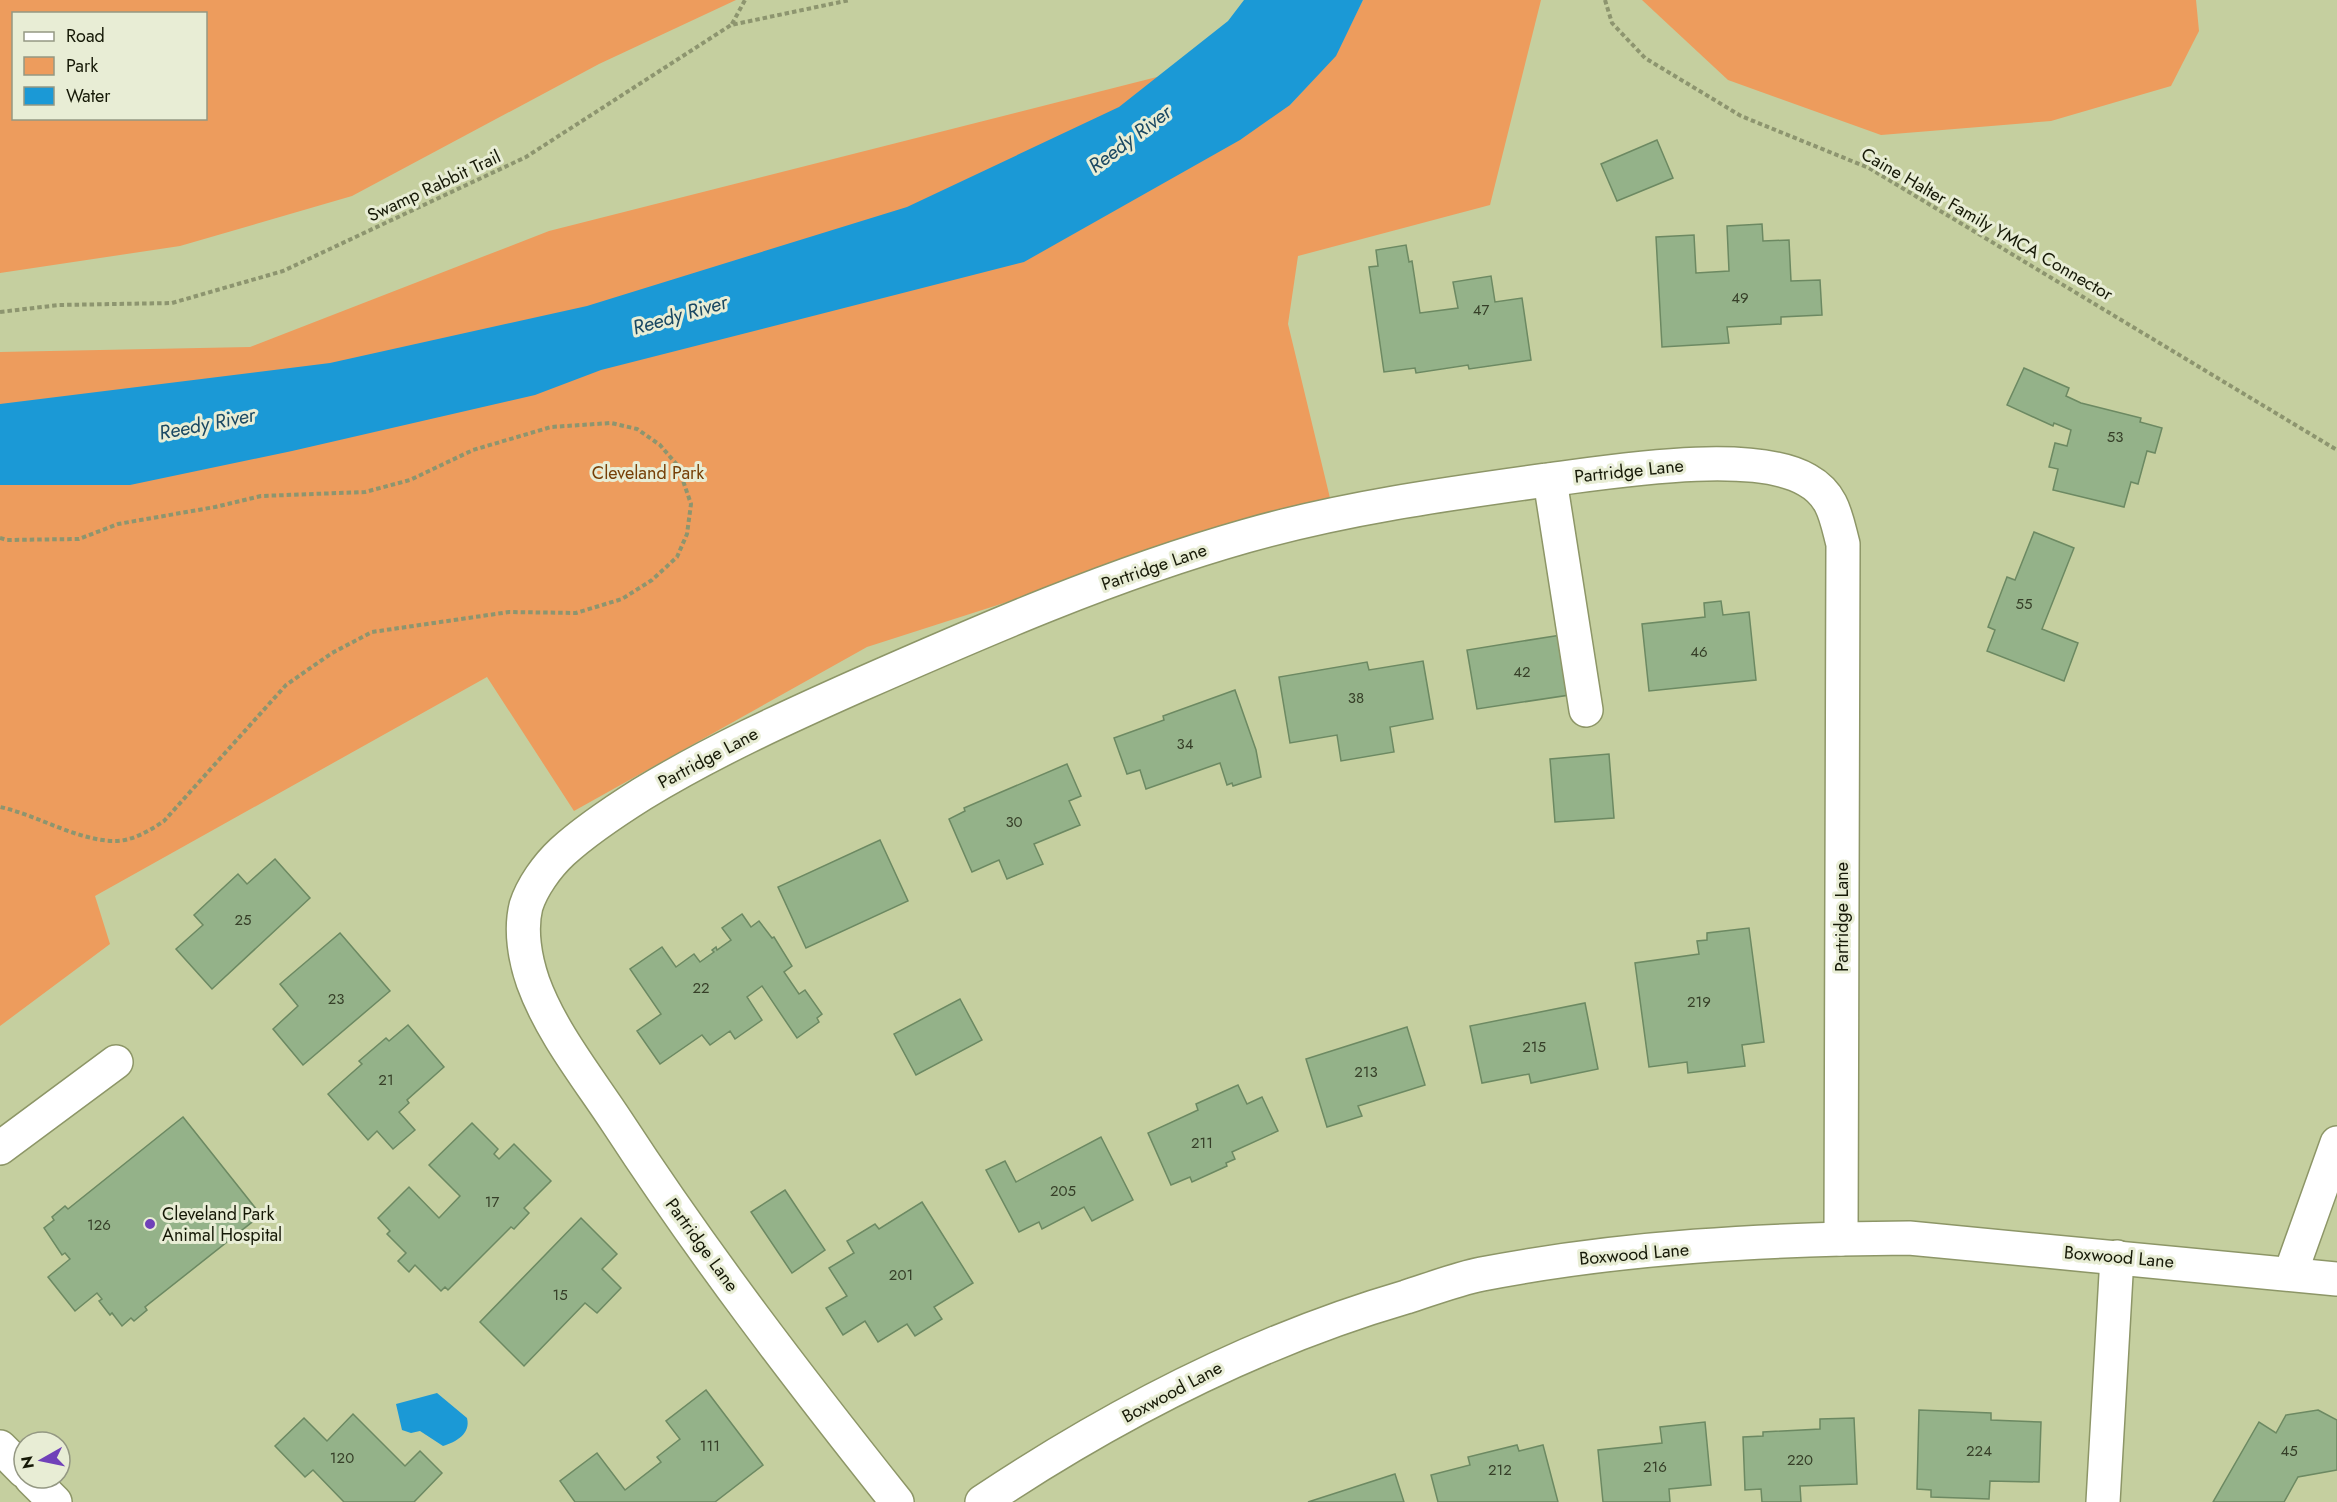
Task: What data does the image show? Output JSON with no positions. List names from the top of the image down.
{
  "streets": {
    "street": ["Partridge Lane", "Boxwood Lane"],
    "path": ["Swamp Rabbit Trail", "Caine Halter Family YMCA Connector"]
  },
  "crossings": [
    ["Partridge Lane", "Boxwood Lane"]
  ],
  "water": ["Reedy River"],
  "parks": ["Cleveland Park"],
  "places": ["Cleveland Park Animal Hospital"],
  "house_numbers": [
    "49",
    "47",
    "53",
    "55",
    "46",
    "42",
    "38",
    "34",
    "30",
    "25",
    "22",
    "23",
    "219",
    "215",
    "213",
    "21",
    "211",
    "205",
    "17",
    "126",
    "201",
    "15",
    "111",
    "224",
    "45",
    "120",
    "220",
    "216",
    "212"
  ],
  "legend": ["Road", "Park", "Water"],
  "north": "left"
}
